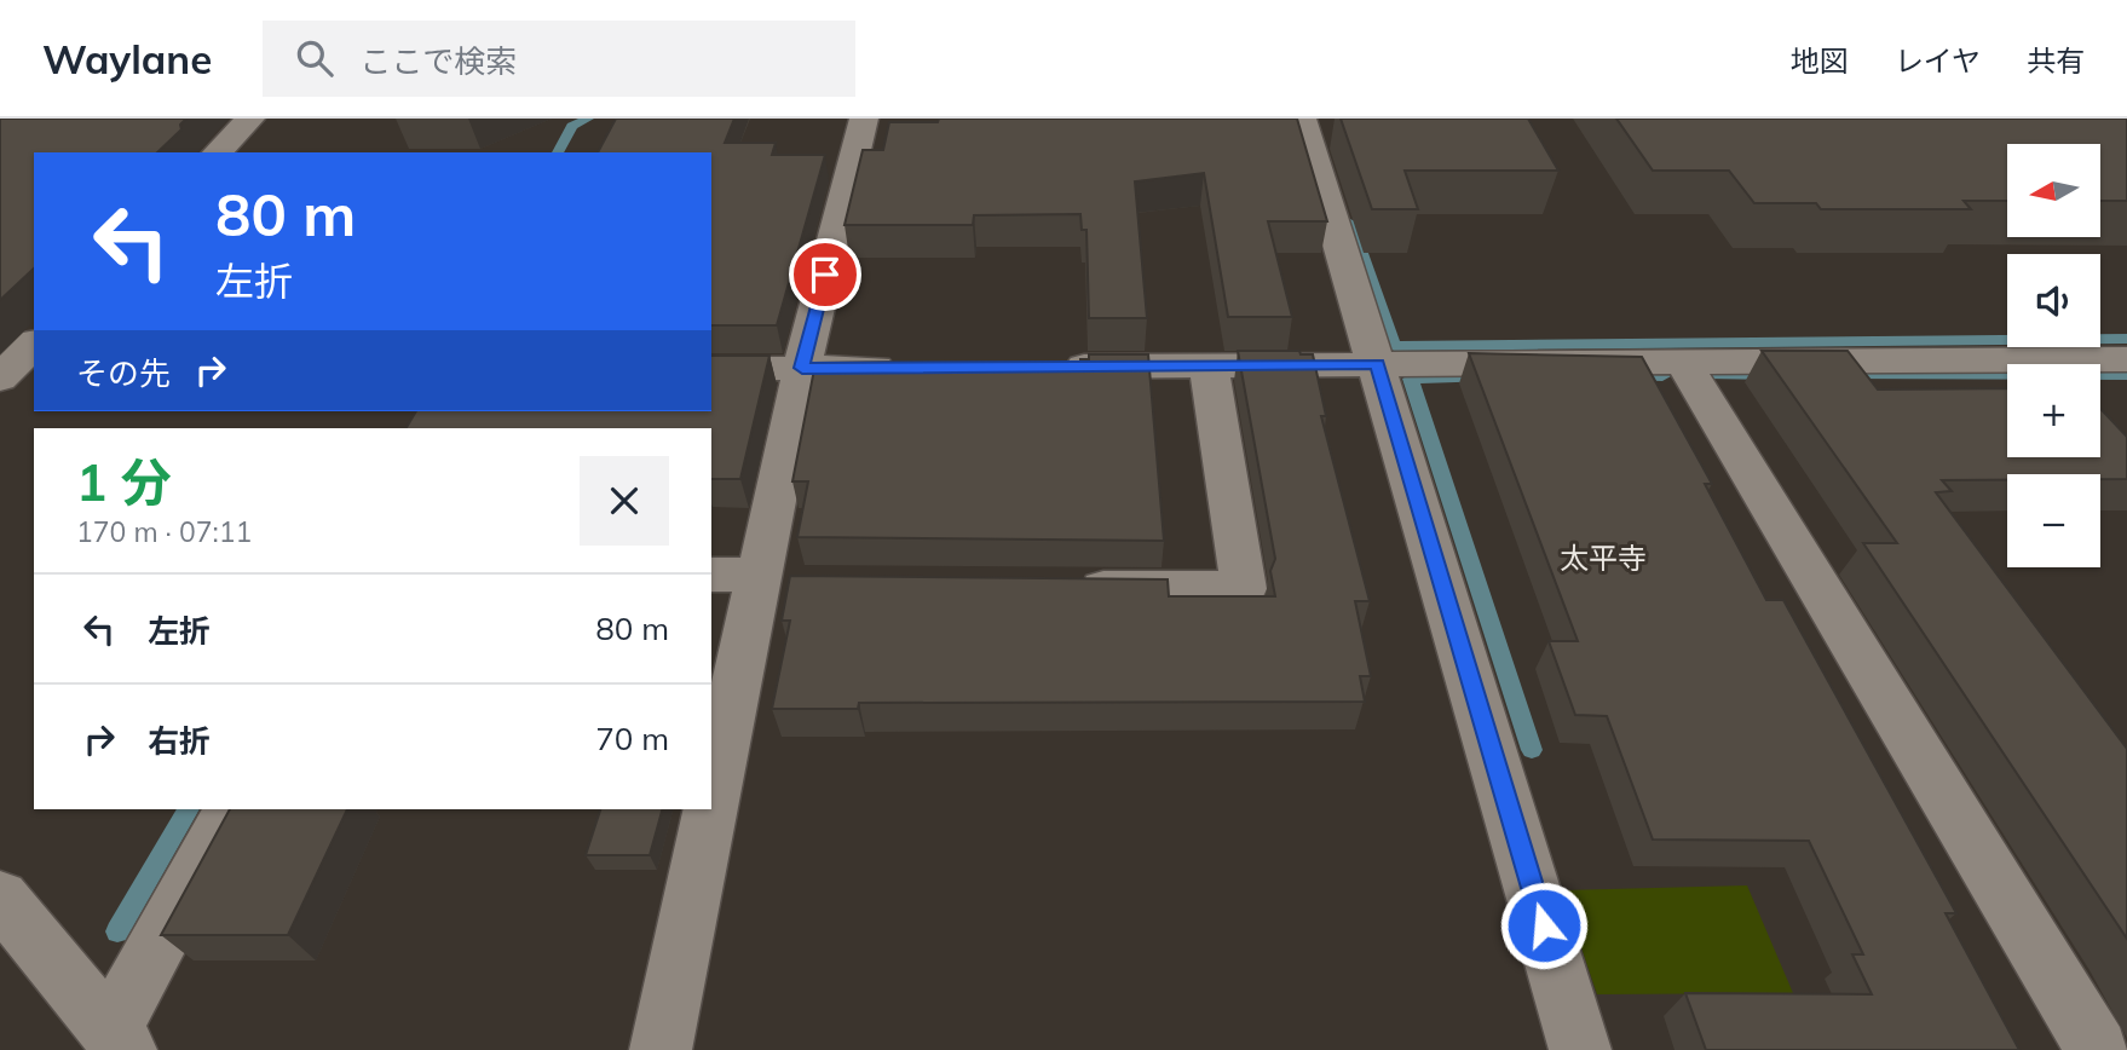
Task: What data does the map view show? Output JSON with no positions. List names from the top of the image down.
{
  "districts": ["太平寺"],
  "north": "left",
  "page": {
    "header": "Waylane",
    "search": "ここで検索",
    "nav": ["地図", "レイヤ", "共有"],
    "map_buttons": ["+", "−"],
    "turn": ["80 m", "左折"],
    "then": "その先",
    "heading": ["1 分", "170 m · 07:11"],
    "list": [
      {
        "name": "左折",
        "value": "80 m"
      },
      {
        "name": "右折",
        "value": "70 m"
      }
    ]
  }
}
